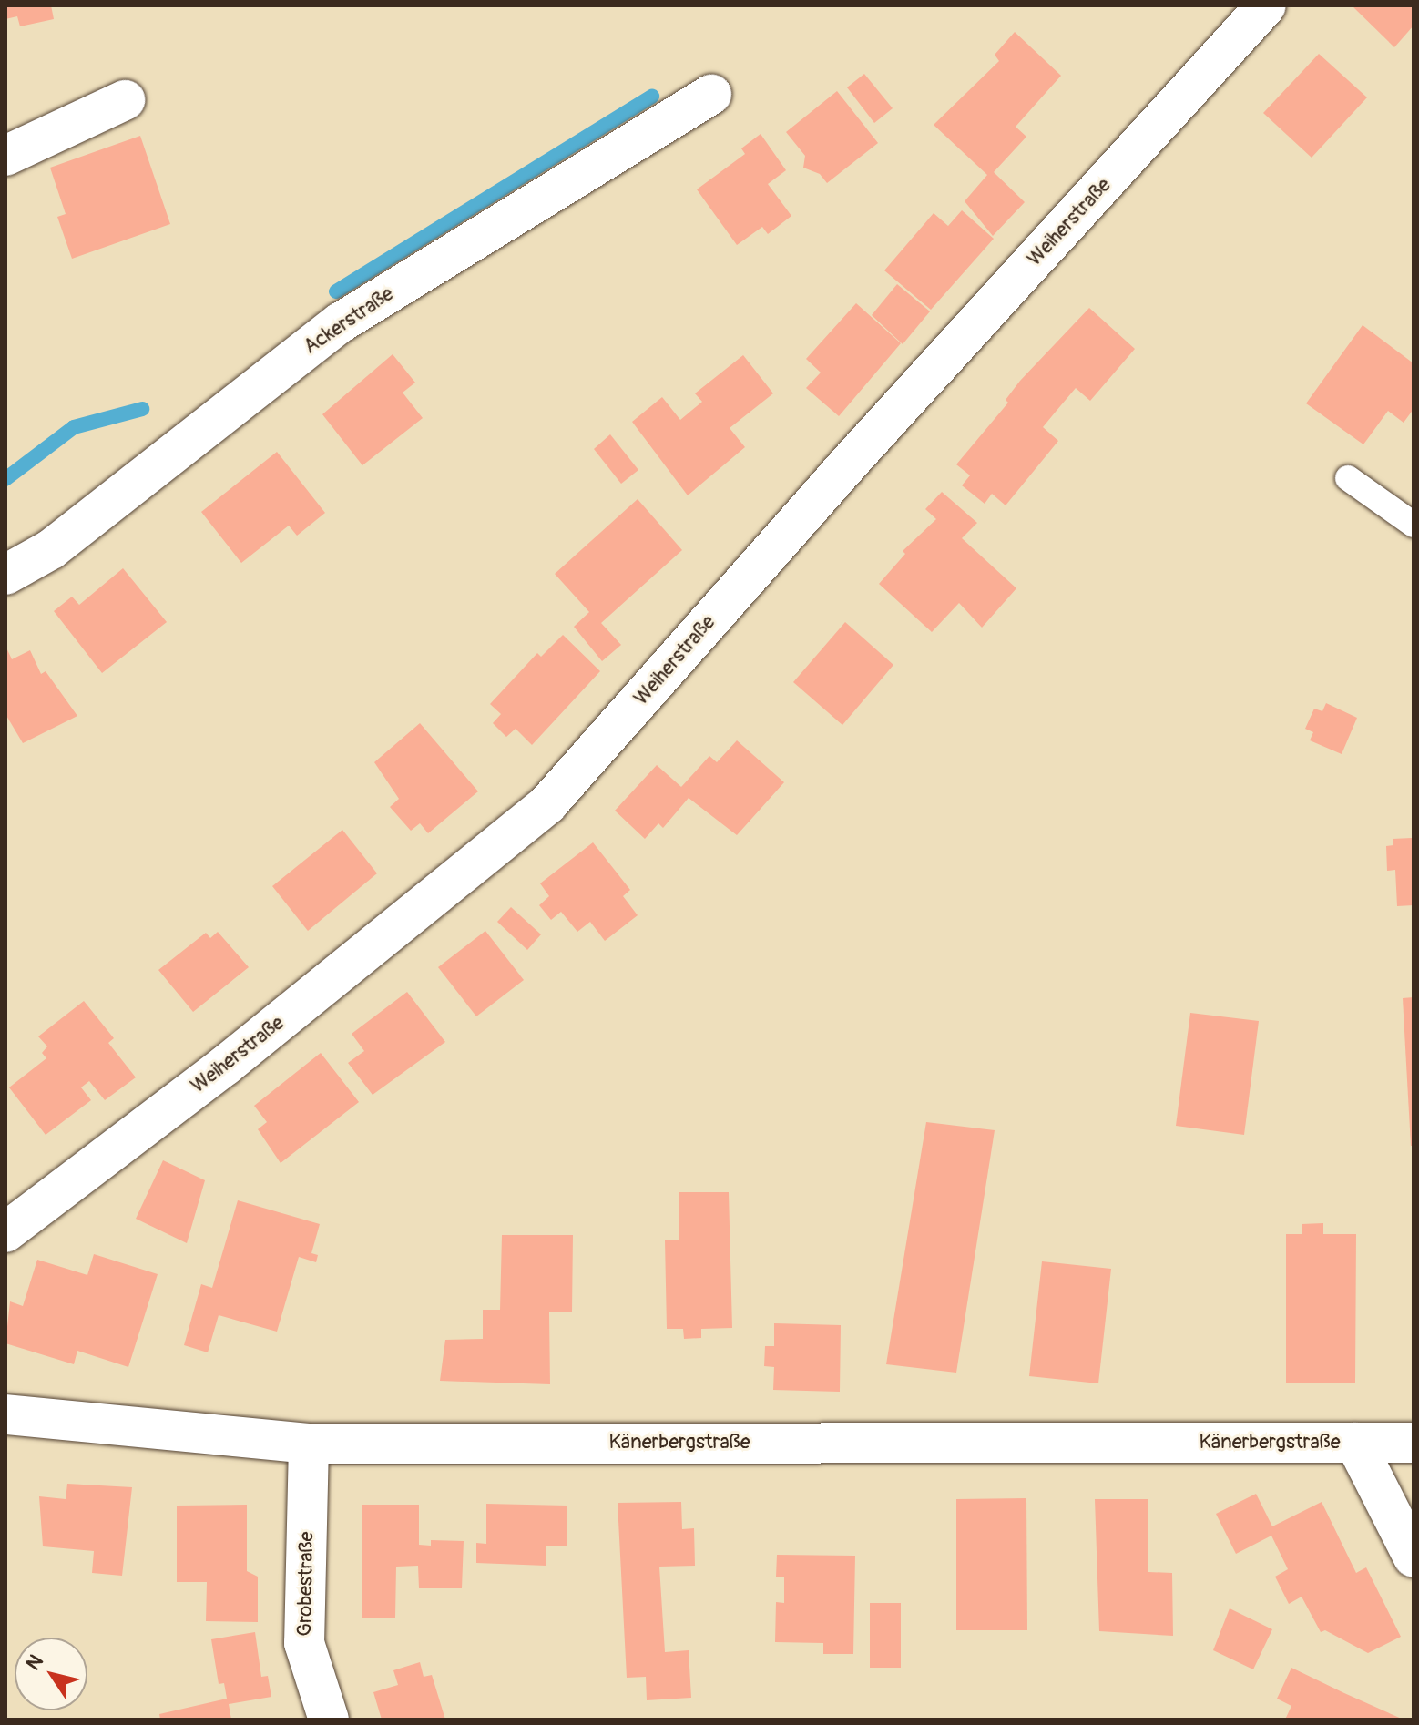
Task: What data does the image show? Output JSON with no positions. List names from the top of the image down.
{
  "streets": {
    "street": [
      "Weiherstraße",
      "Ackerstraße",
      "Känerbergstraße",
      "Grobestraße"
    ]
  },
  "crossings": [
    ["Känerbergstraße", "Grobestraße"]
  ],
  "north": "top left"
}
